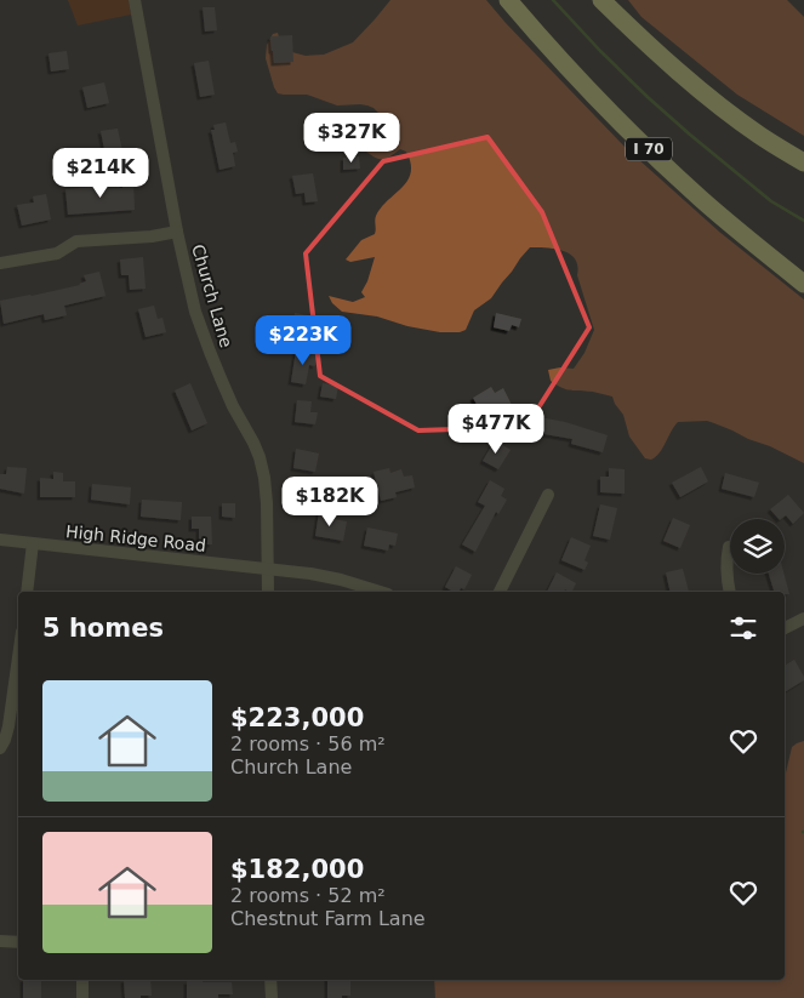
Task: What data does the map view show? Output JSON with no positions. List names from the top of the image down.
{
  "streets": {
    "highway": ["I 70"],
    "street": ["Church Lane", "High Ridge Road"]
  },
  "crossings": [
    ["Church Lane", "High Ridge Road"]
  ],
  "page": {
    "price": [
      "$327K",
      "$214K",
      "$223K",
      "$477K",
      "$182K"
    ],
    "heading": "5 homes",
    "list": [
      {
        "name": "$223,000",
        "note": "2 rooms · 56 m² · Church Lane"
      },
      {
        "name": "$182,000",
        "note": "2 rooms · 52 m² · Chestnut Farm Lane"
      }
    ]
  }
}
